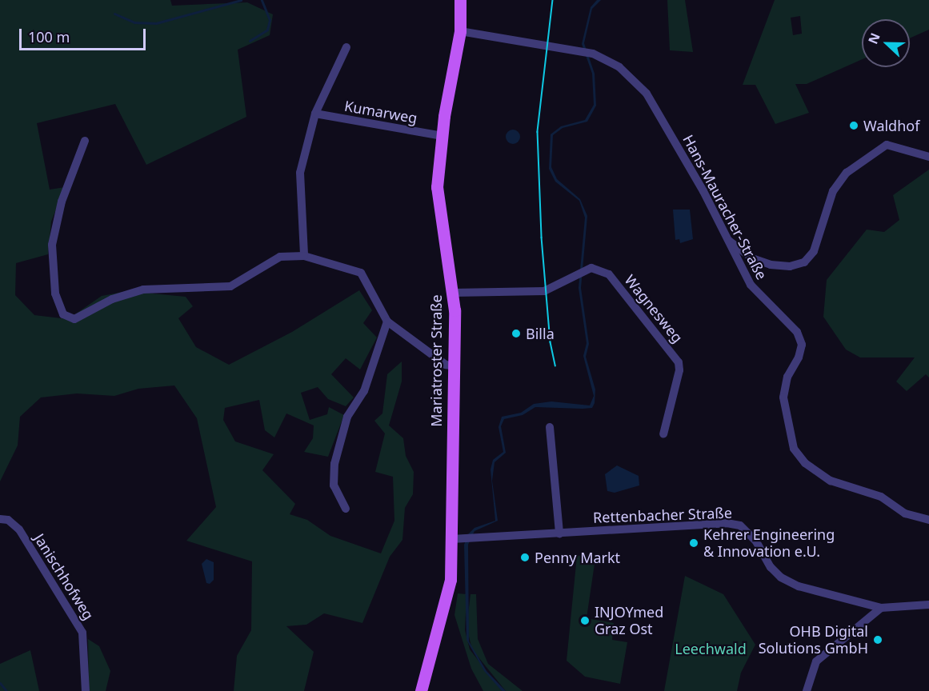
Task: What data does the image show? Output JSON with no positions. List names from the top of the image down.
{
  "streets": {
    "main road": ["Mariatroster Straße"],
    "street": [
      "Kumarweg",
      "Hans-Mauracher-Straße",
      "Wagnesweg",
      "Rettenbacher Straße",
      "Janischhofweg"
    ]
  },
  "crossings": [
    ["Kumarweg", "Mariatroster Straße"],
    ["Hans-Mauracher-Straße", "Mariatroster Straße"],
    ["Wagnesweg", "Mariatroster Straße"],
    ["Mariatroster Straße", "Rettenbacher Straße"]
  ],
  "parks": ["Leechwald"],
  "places": [
    "Waldhof",
    "Billa",
    "Kehrer Engineering & Innovation e.U.",
    "Penny Markt",
    "INJOYmed Graz Ost",
    "OHB Digital Solutions GmbH"
  ],
  "scale_bar": "100 m",
  "north": "left"
}
